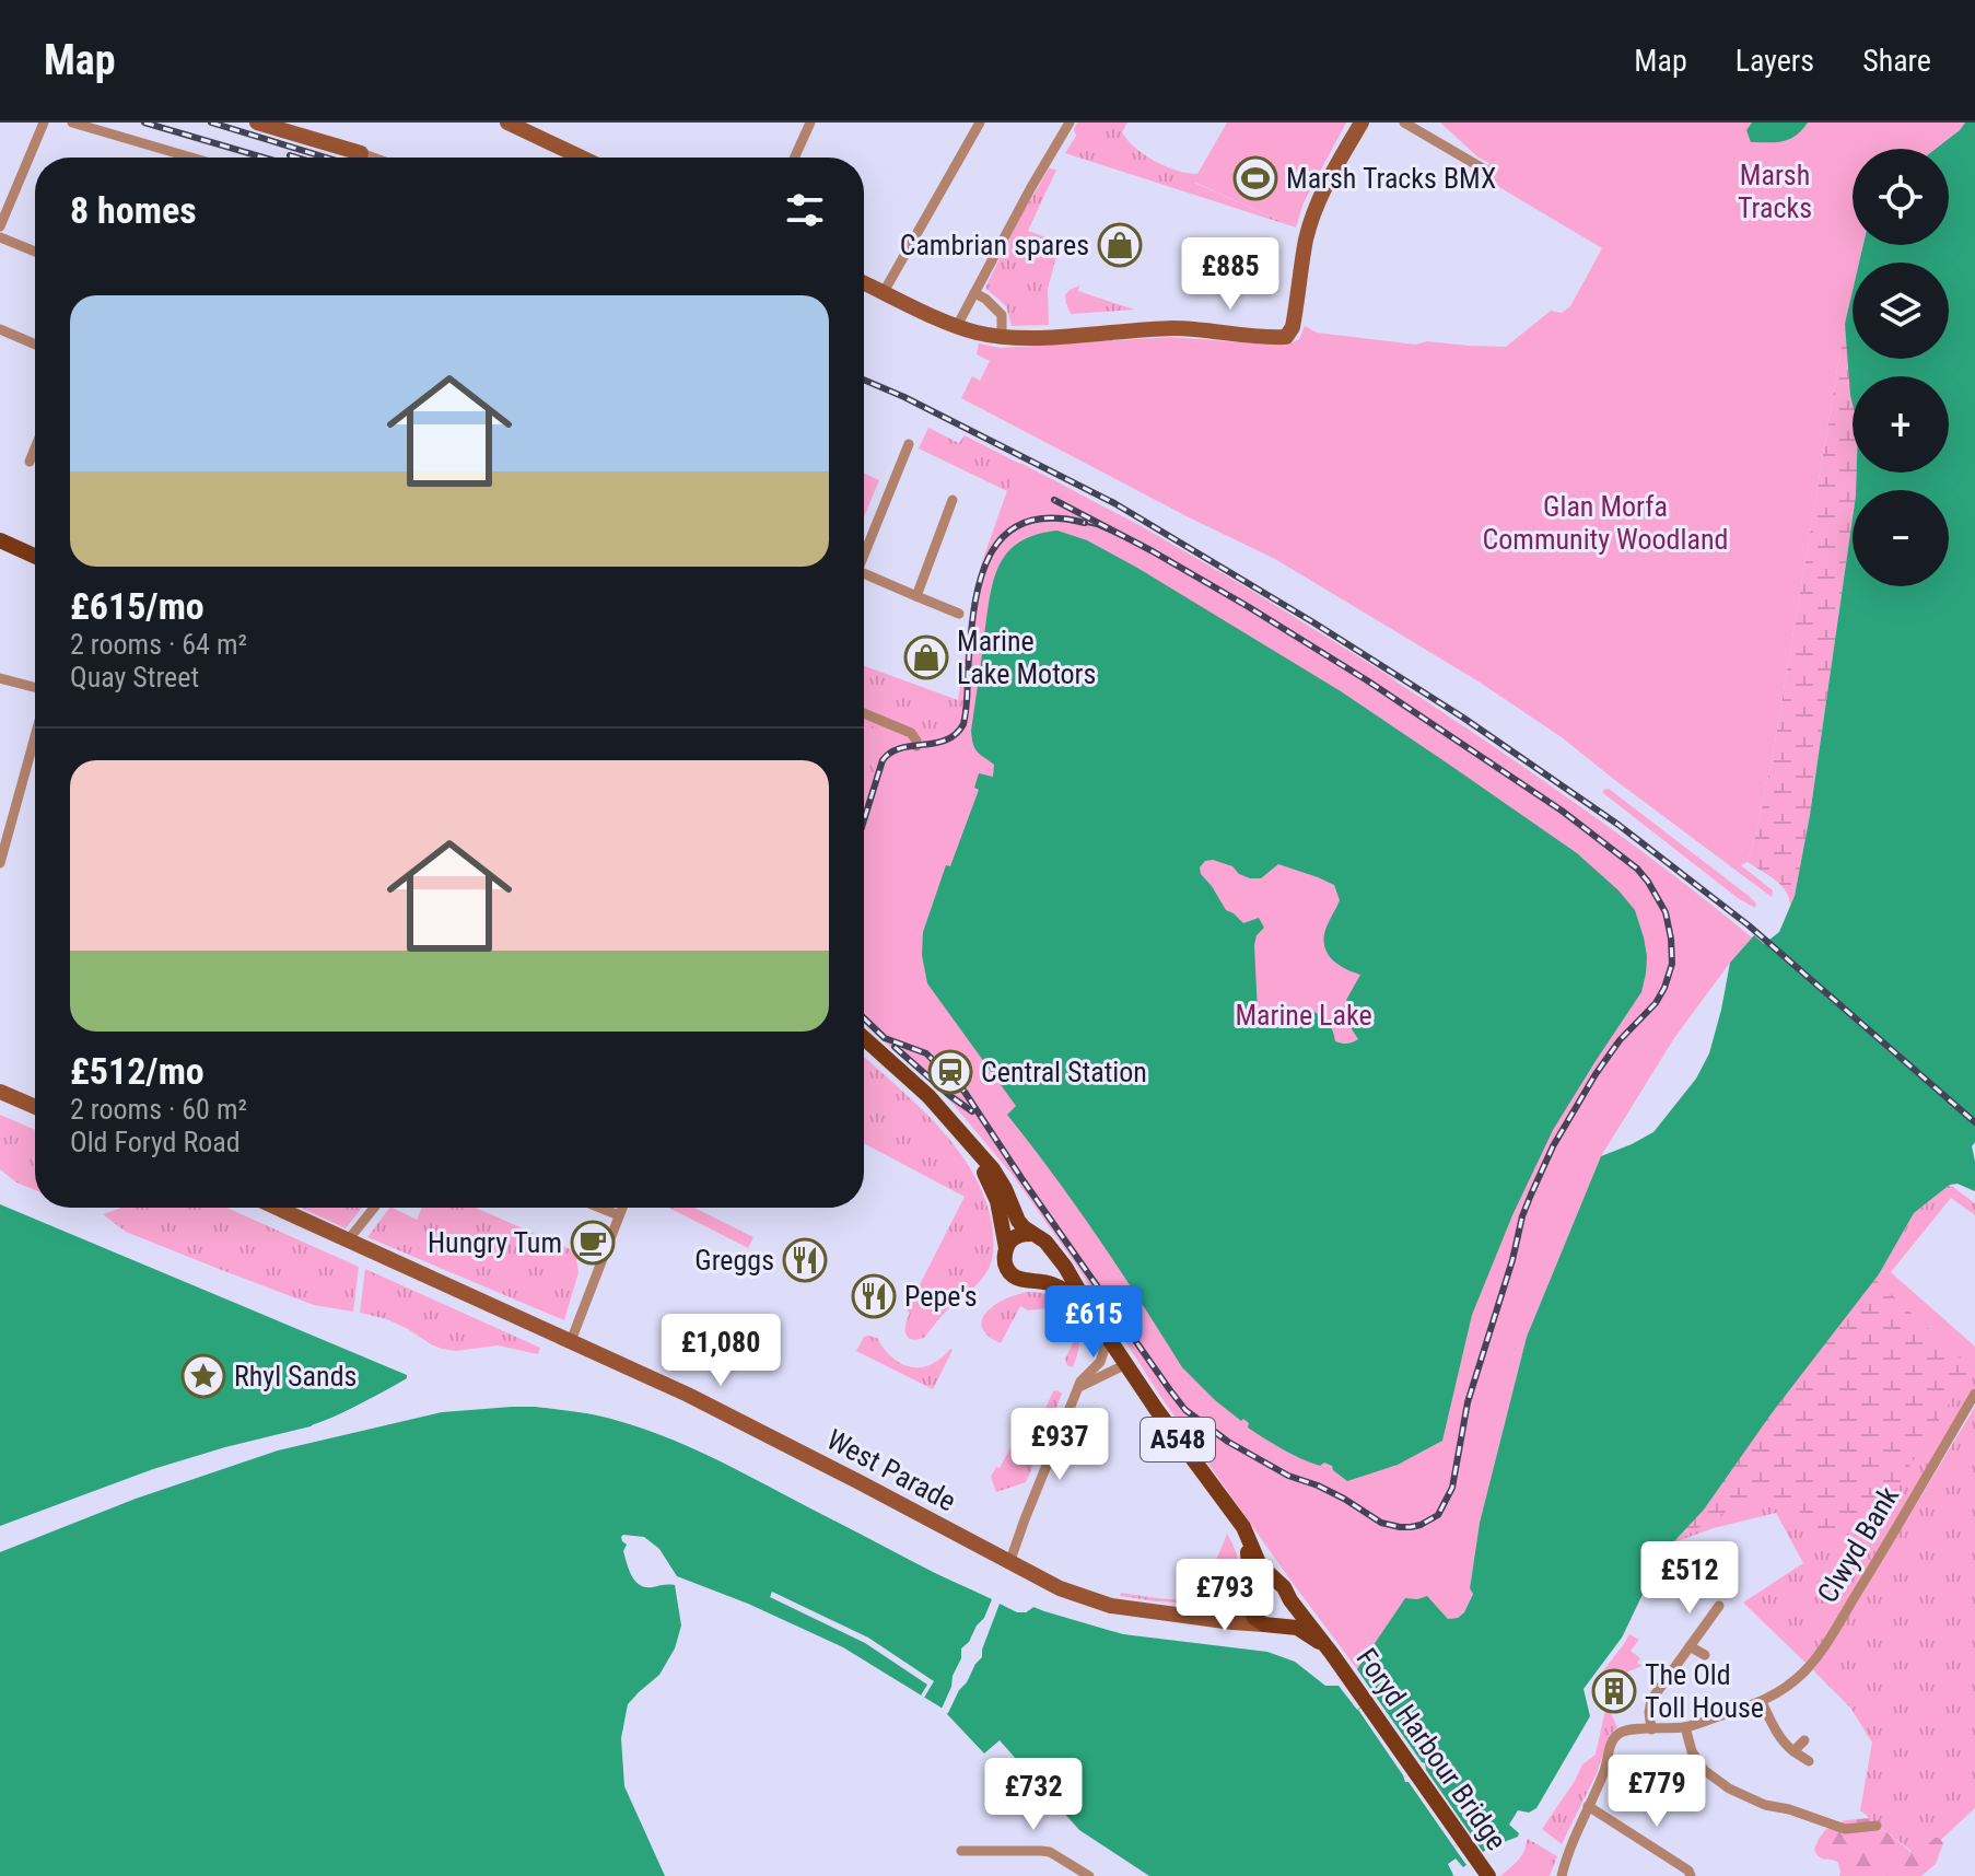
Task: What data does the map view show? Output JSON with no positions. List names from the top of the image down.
{
  "streets": {
    "main road": ["A548", "West Parade", "Foryd Harbour Bridge"],
    "street": ["Clwyd Bank"]
  },
  "crossings": [
    ["A548", "West Parade"],
    ["A548", "Foryd Harbour Bridge"]
  ],
  "parks": ["Marsh Tracks", "Glan Morfa Community Woodland", "Marine Lake"],
  "places": {
    "sports": ["Marsh Tracks BMX"],
    "shop": ["Cambrian spares", "Marine Lake Motors"],
    "station": ["Central Station"],
    "cafe": ["Hungry Tum"],
    "restaurant": ["Greggs", "Pepe's"],
    "place": ["Rhyl Sands"],
    "building": ["The Old Toll House"]
  },
  "page": {
    "header": "Map",
    "nav": ["Map", "Layers", "Share"],
    "map_buttons": ["+", "−"],
    "heading": "8 homes",
    "price": [
      "£885",
      "£615",
      "£1,080",
      "£937",
      "£512",
      "£793",
      "£779",
      "£732"
    ],
    "list": [
      {
        "name": "£615/mo",
        "note": "2 rooms · 64 m² · Quay Street"
      },
      {
        "name": "£512/mo",
        "note": "2 rooms · 60 m² · Old Foryd Road"
      }
    ]
  }
}
